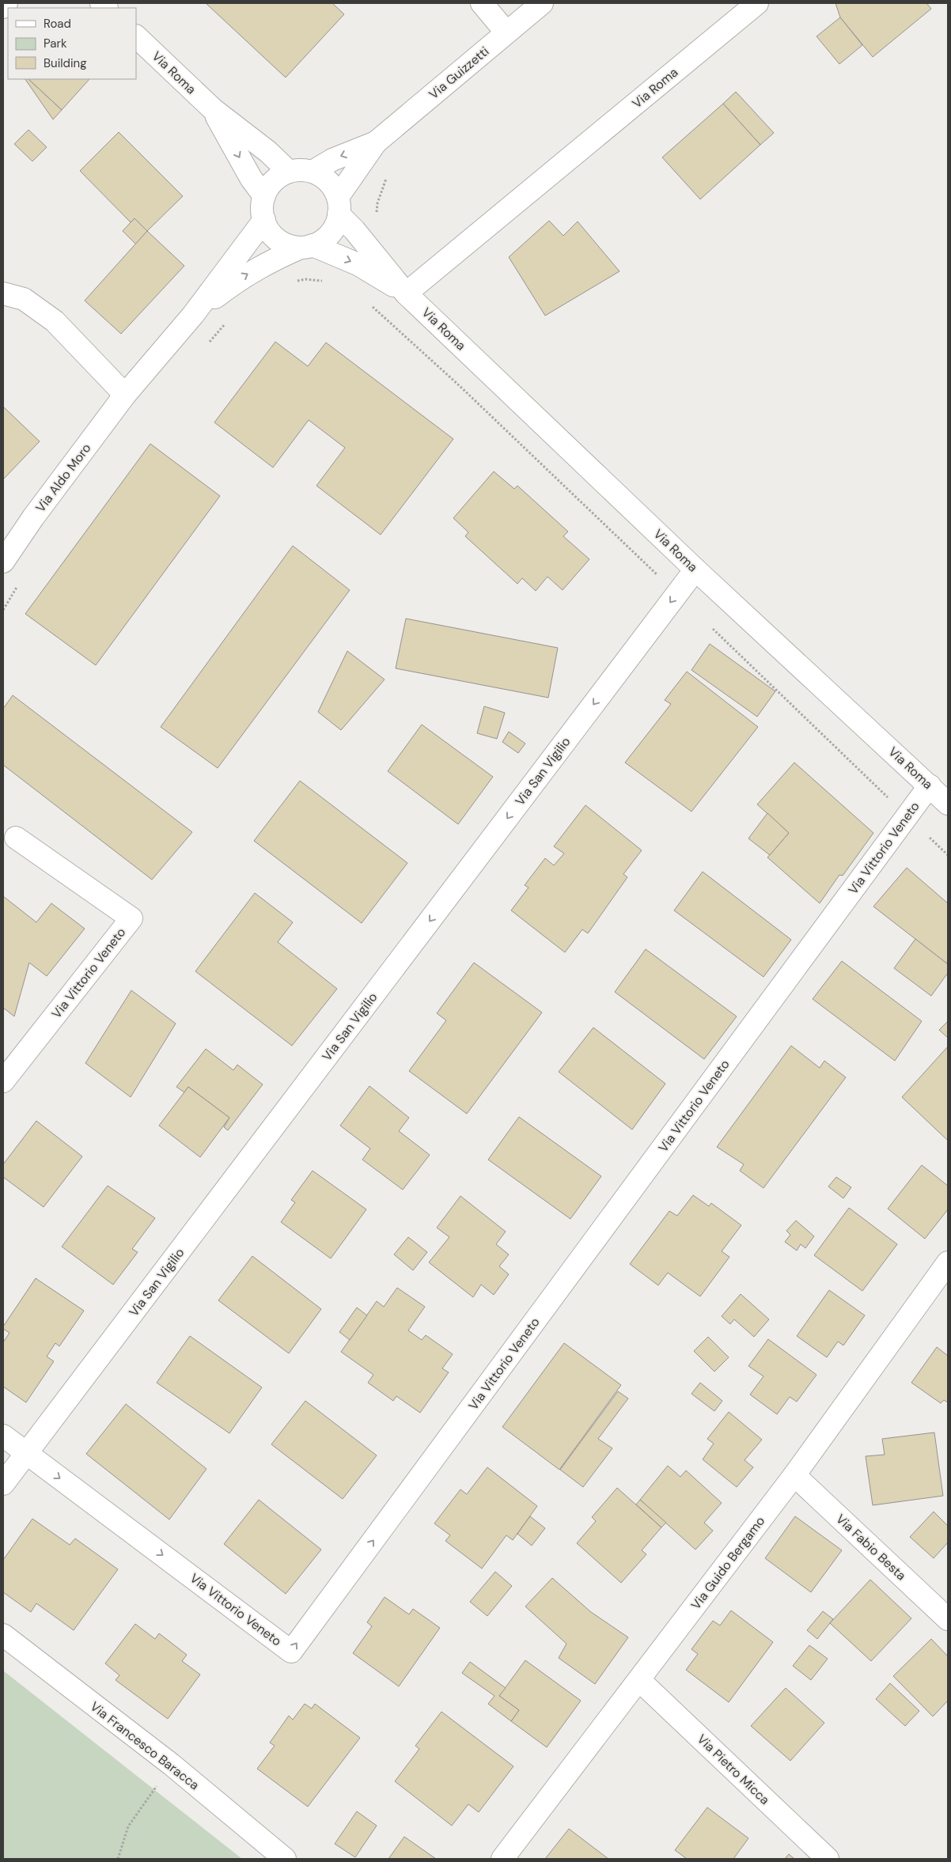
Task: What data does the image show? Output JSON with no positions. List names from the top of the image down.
{
  "streets": {
    "street": [
      "Via Roma",
      "Via Guizzetti",
      "Via Aldo Moro",
      "Via San Vigilio",
      "Via Vittorio Veneto",
      "Via Fabio Besta",
      "Via Guido Bergamo",
      "Via Francesco Baracca",
      "Via Pietro Micca"
    ]
  },
  "crossings": [
    ["Via Roma", "Via Guizzetti"],
    ["Via Roma", "Via Aldo Moro"],
    ["Via Roma", "Via San Vigilio"],
    ["Via Roma", "Via Vittorio Veneto"],
    ["Via Guizzetti", "Via Aldo Moro"],
    ["Via San Vigilio", "Via Vittorio Veneto"],
    ["Via Fabio Besta", "Via Guido Bergamo"],
    ["Via Guido Bergamo", "Via Pietro Micca"]
  ],
  "one_way": ["Via San Vigilio"],
  "legend": ["Road", "Park", "Building"]
}
